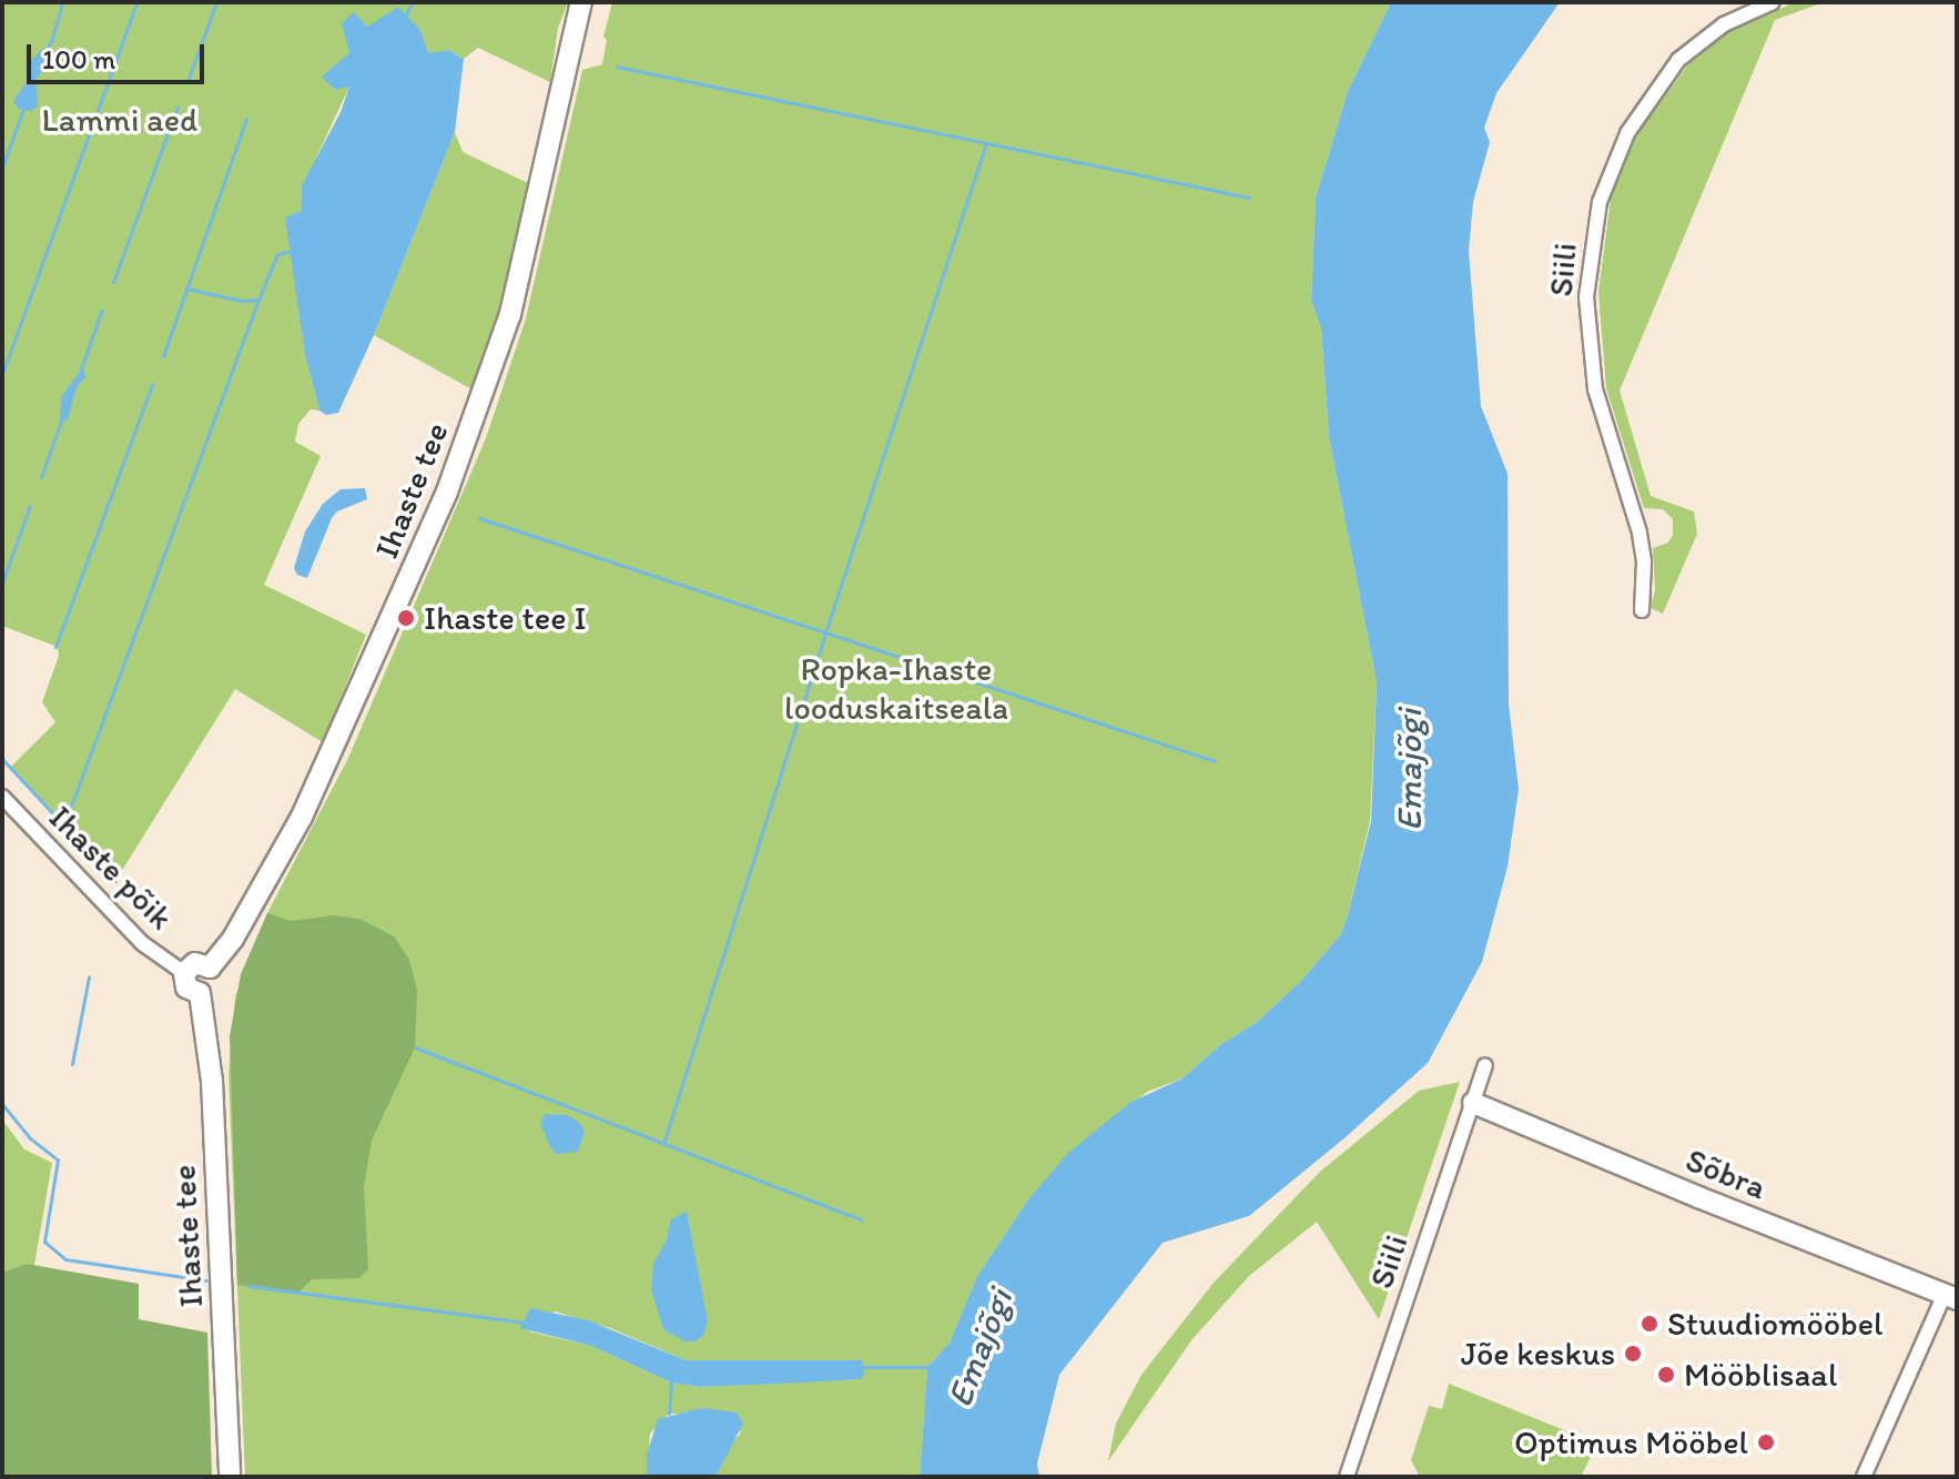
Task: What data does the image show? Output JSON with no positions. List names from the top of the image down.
{
  "streets": {
    "street": [
      "Siili",
      "Ihaste tee",
      "Ihaste põik",
      "Sõbra"
    ]
  },
  "crossings": [
    ["Siili", "Sõbra"],
    ["Ihaste tee", "Ihaste põik"]
  ],
  "water": ["Emajõgi"],
  "parks": ["Lammi aed", "Ropka-Ihaste looduskaitseala"],
  "places": [
    "Ihaste tee I",
    "Stuudiomööbel",
    "Jõe keskus",
    "Mööblisaal",
    "Optimus Mööbel"
  ],
  "scale_bar": "100 m"
}
